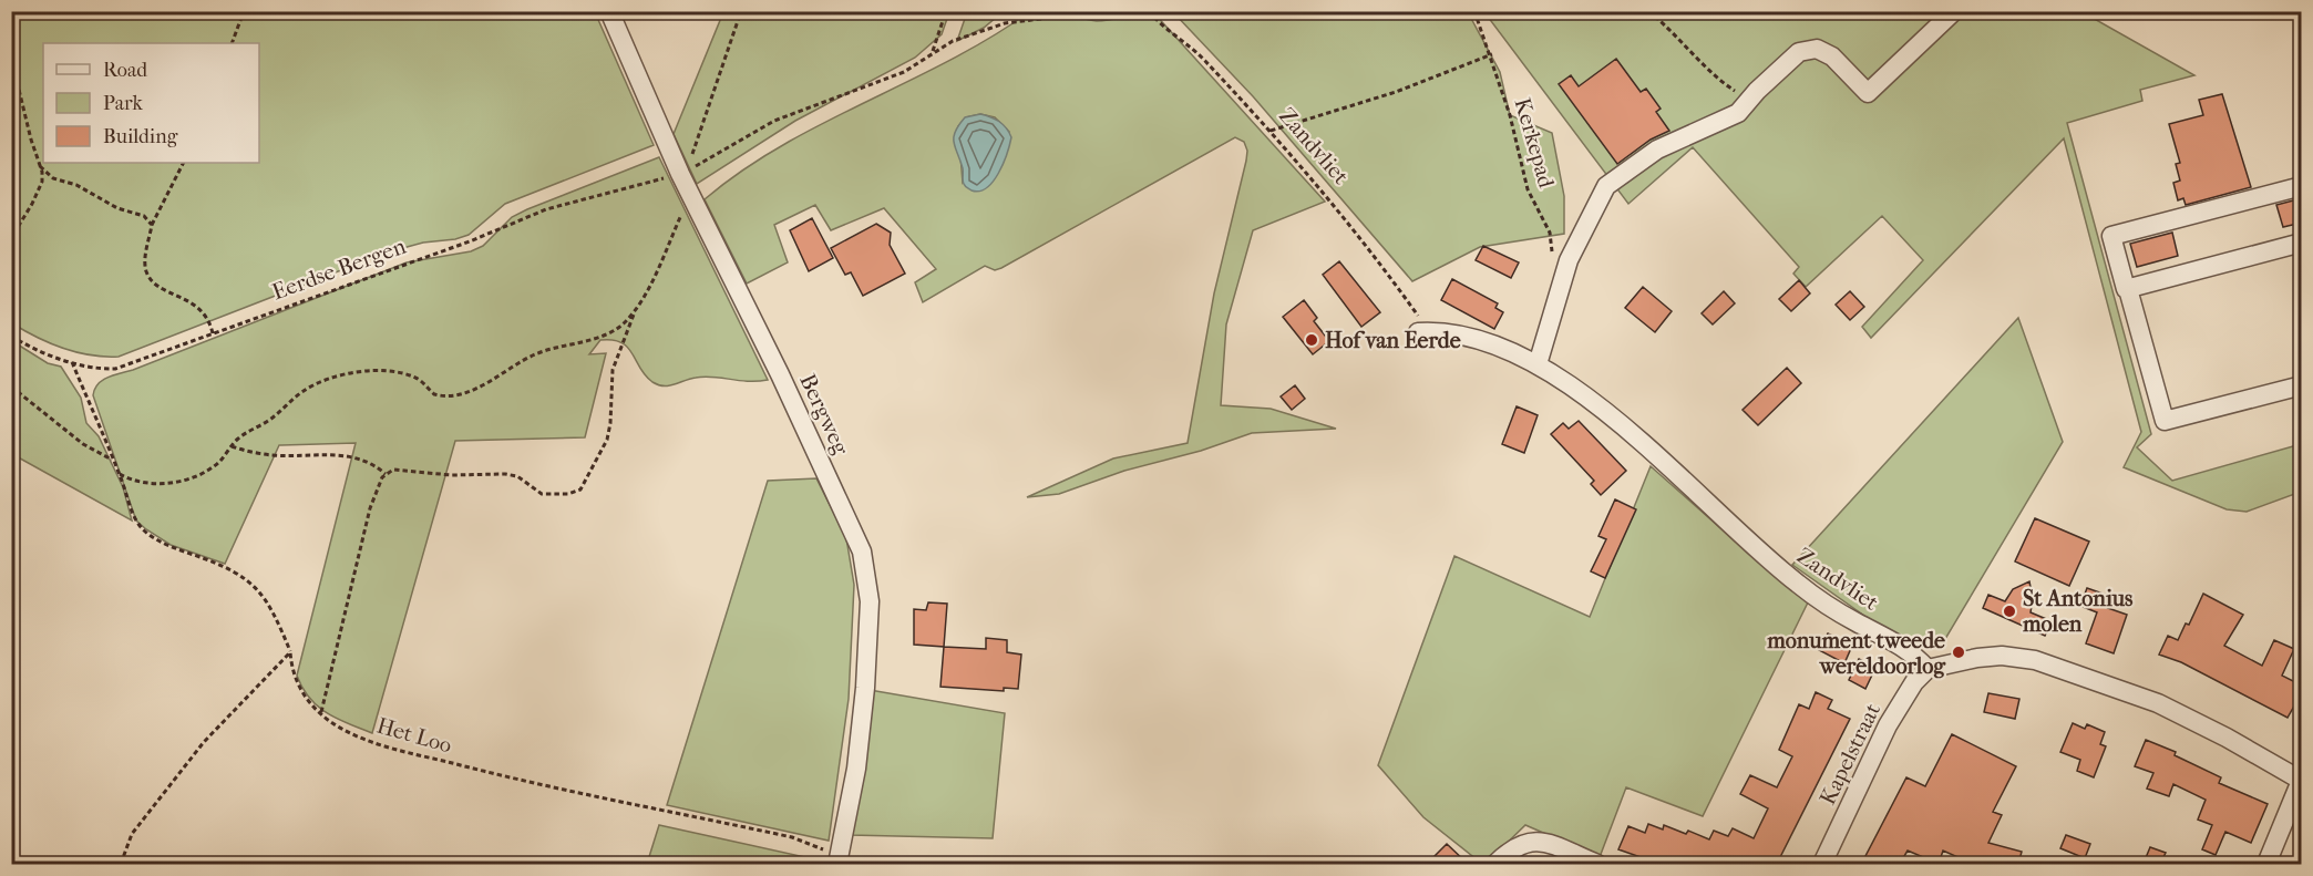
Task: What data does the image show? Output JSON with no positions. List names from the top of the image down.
{
  "streets": {
    "street": ["Zandvliet", "Bergweg", "Kapelstraat"],
    "path": ["Kerkepad", "Eerdse Bergen", "Het Loo"]
  },
  "crossings": [
    ["Zandvliet", "Kapelstraat"],
    ["Eerdse Bergen", "Bergweg"],
    ["Eerdse Bergen", "Het Loo"],
    ["Bergweg", "Het Loo"]
  ],
  "places": ["Hof van Eerde", "St Antonius molen", "monument tweede wereldoorlog"],
  "legend": ["Road", "Park", "Building"]
}
